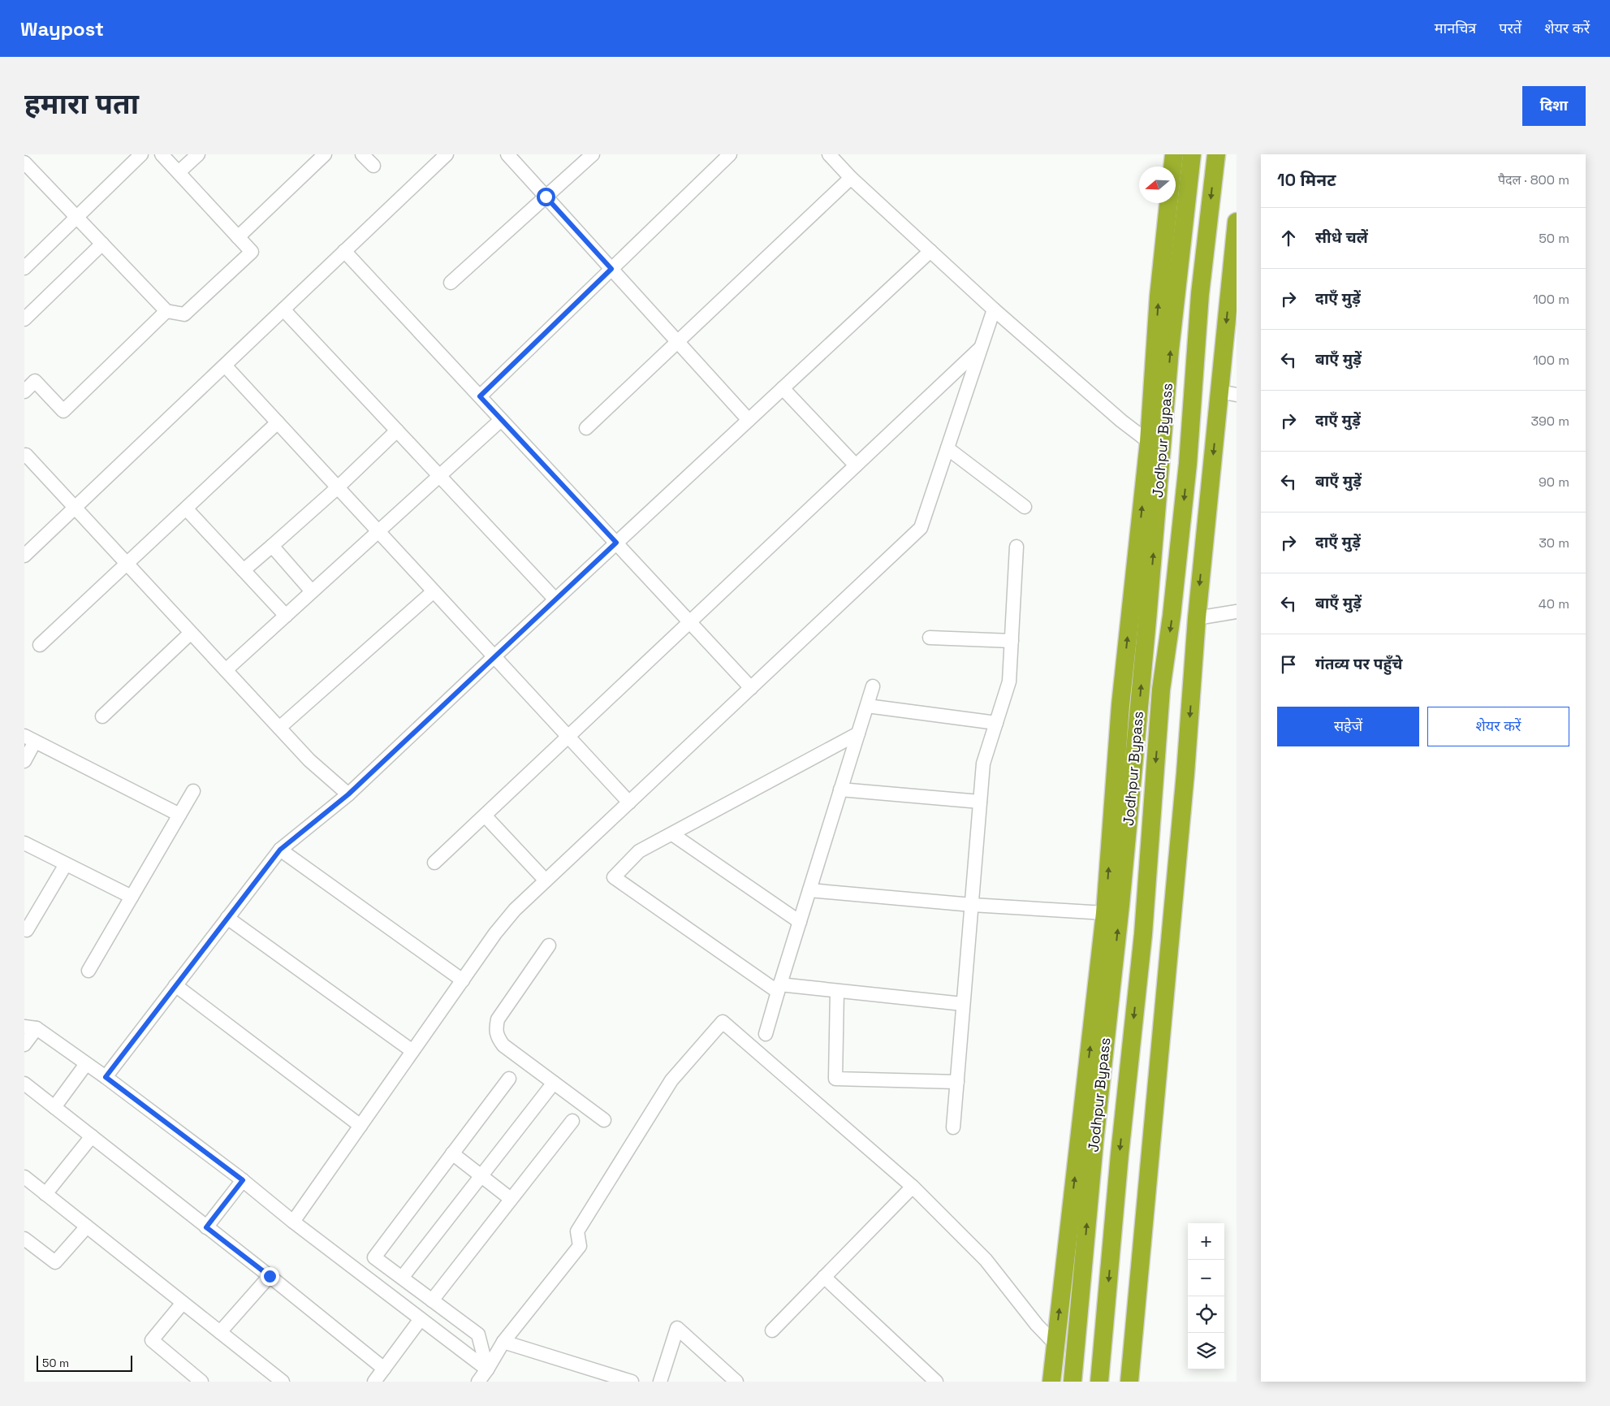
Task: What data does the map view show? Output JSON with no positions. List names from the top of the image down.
{
  "streets": {
    "highway": ["Jodhpur Bypass"]
  },
  "scale_bar": "50 m",
  "north": "left",
  "page": {
    "header": "Waypost",
    "nav": ["मानचित्र", "परतें", "शेयर करें"],
    "title": "हमारा पता",
    "buttons": [
      "दिशा",
      ["सहेजें", "शेयर करें"]
    ],
    "heading": ["10 मिनट", "पैदल · 800 m"],
    "list": [
      ["सीधे चलें", "50 m"],
      ["दाएँ मुड़ें", "100 m"],
      ["बाएँ मुड़ें", "100 m"],
      ["दाएँ मुड़ें", "390 m"],
      ["बाएँ मुड़ें", "90 m"],
      ["दाएँ मुड़ें", "30 m"],
      ["बाएँ मुड़ें", "40 m"],
      "गंतव्य पर पहुँचे"
    ],
    "map_buttons": ["+", "−"],
    "scale": "50 m"
  }
}
